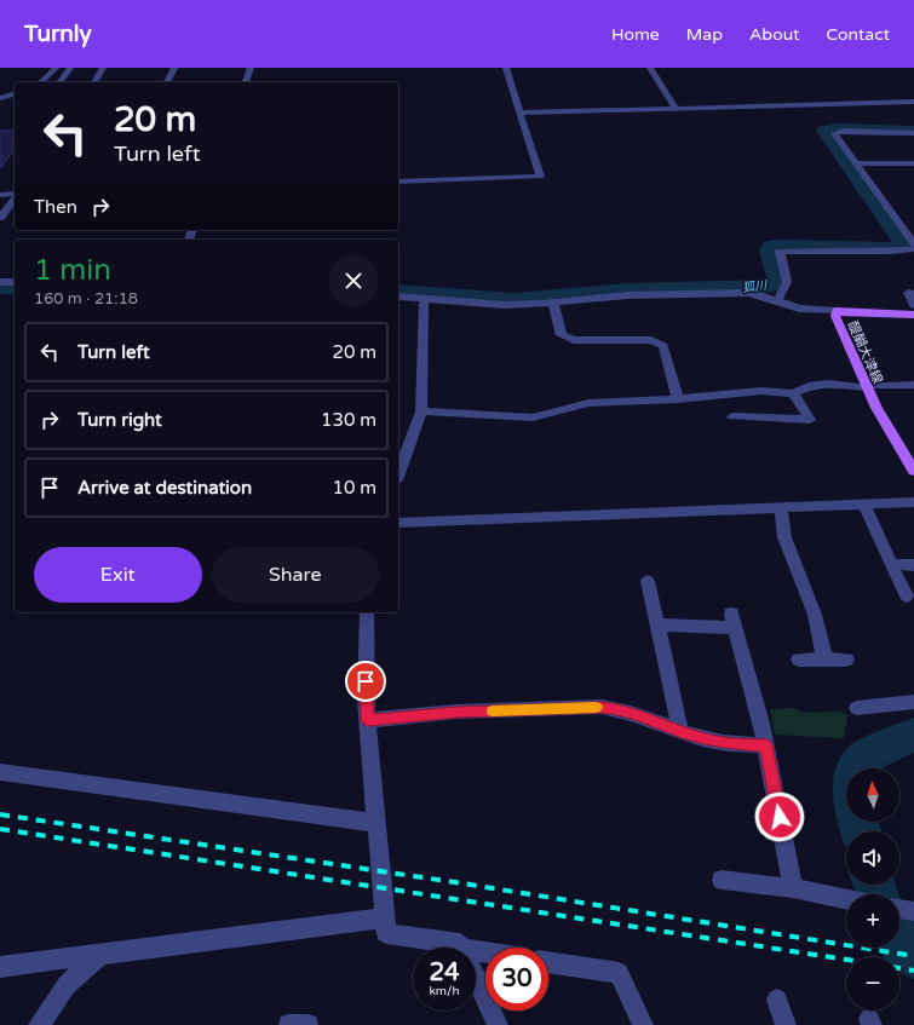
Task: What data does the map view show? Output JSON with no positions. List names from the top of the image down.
{
  "streets": {
    "main road": ["醍醐大津線"]
  },
  "water": ["狐川"],
  "north": "top",
  "page": {
    "header": "Turnly",
    "nav": [
      "Home",
      "Map",
      "About",
      "Contact"
    ],
    "turn": ["20 m", "Turn left"],
    "then": "Then",
    "heading": ["1 min", "160 m · 21:18"],
    "list": [
      {
        "name": "Turn left",
        "value": "20 m"
      },
      {
        "name": "Turn right",
        "value": "130 m"
      },
      {
        "name": "Arrive at destination",
        "value": "10 m"
      }
    ],
    "buttons": ["Exit", "Share"],
    "map_buttons": ["+", "−"],
    "speed": "24 km/h",
    "limit": "30"
  }
}
